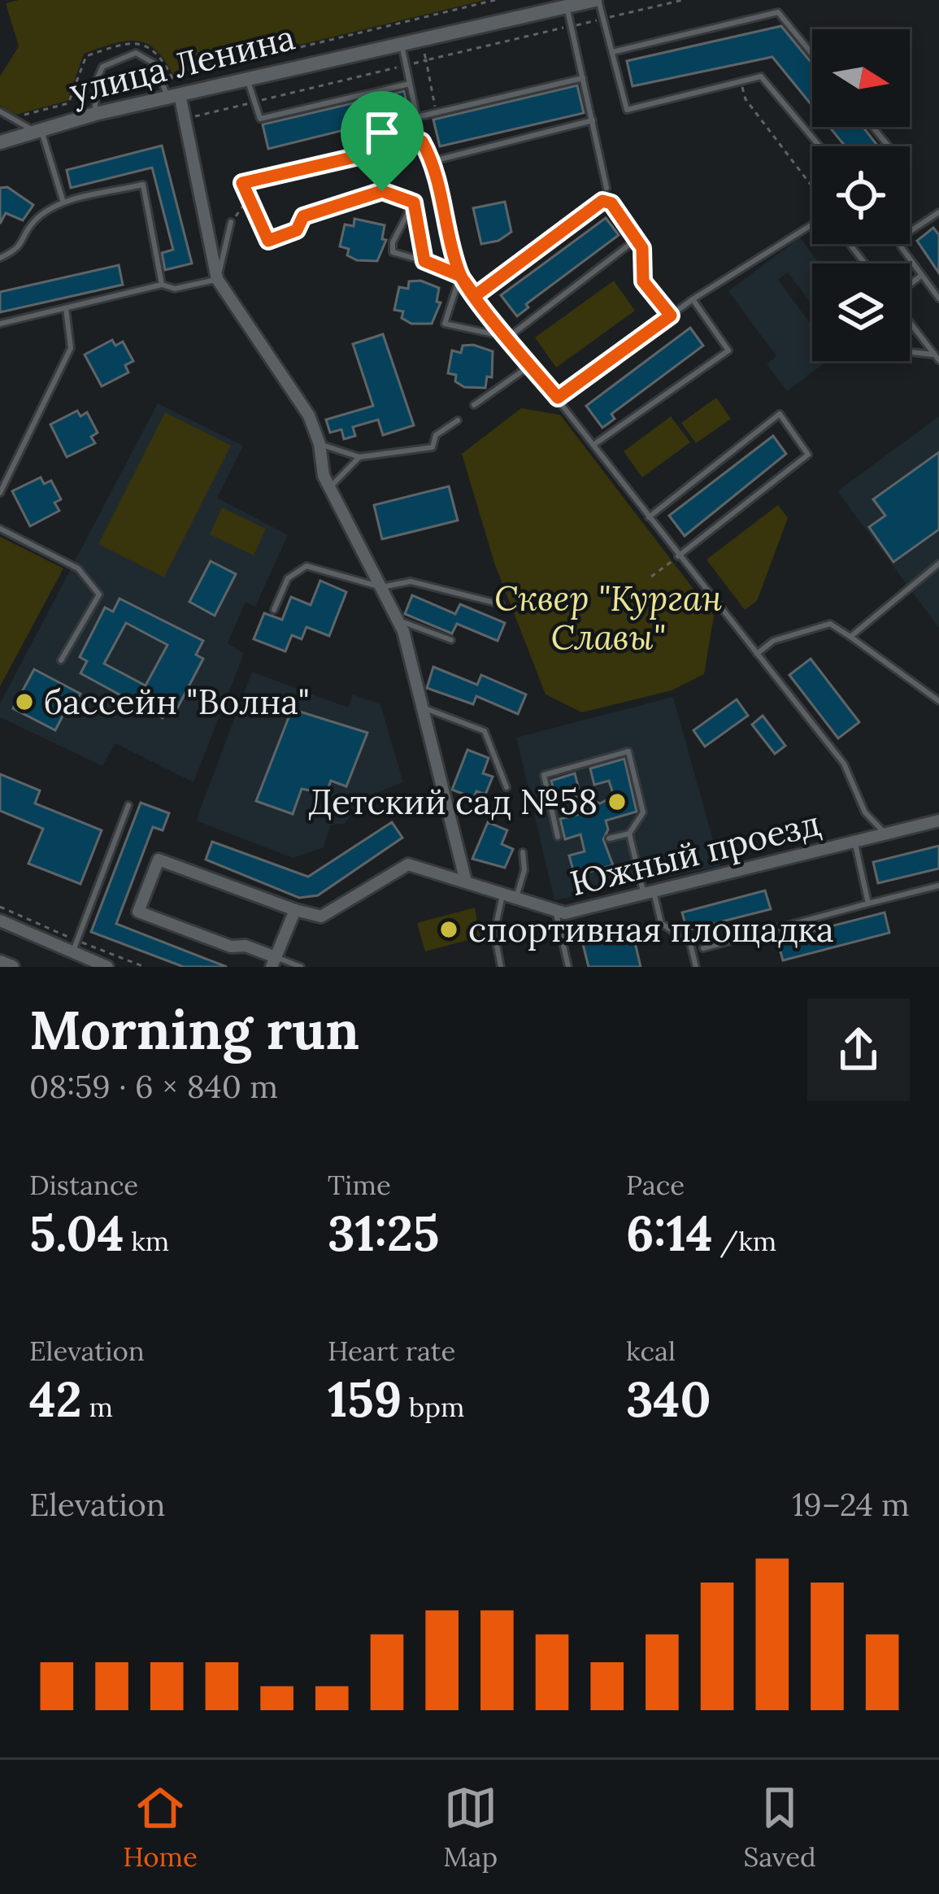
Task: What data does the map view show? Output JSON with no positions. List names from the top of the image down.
{
  "streets": {
    "street": ["улица Ленина", "Южный проезд"]
  },
  "parks": ["Сквер \"Курган Славы\""],
  "places": ["бассейн \"Волна\"", "Детский сад №58", "спортивная площадка"],
  "north": "right",
  "page": {
    "heading": ["Morning run", "08:59 · 6 × 840 m"],
    "stats": [
      ["Distance", "5.04 km"],
      ["Time", "31:25"],
      ["Pace", "6:14 /km"],
      ["Elevation", "42 m"],
      ["Heart rate", "159 bpm"],
      ["kcal", "340"]
    ],
    "chart": ["Elevation", "19–24 m"],
    "tabs": ["Home", "Map", "Saved"]
  }
}
